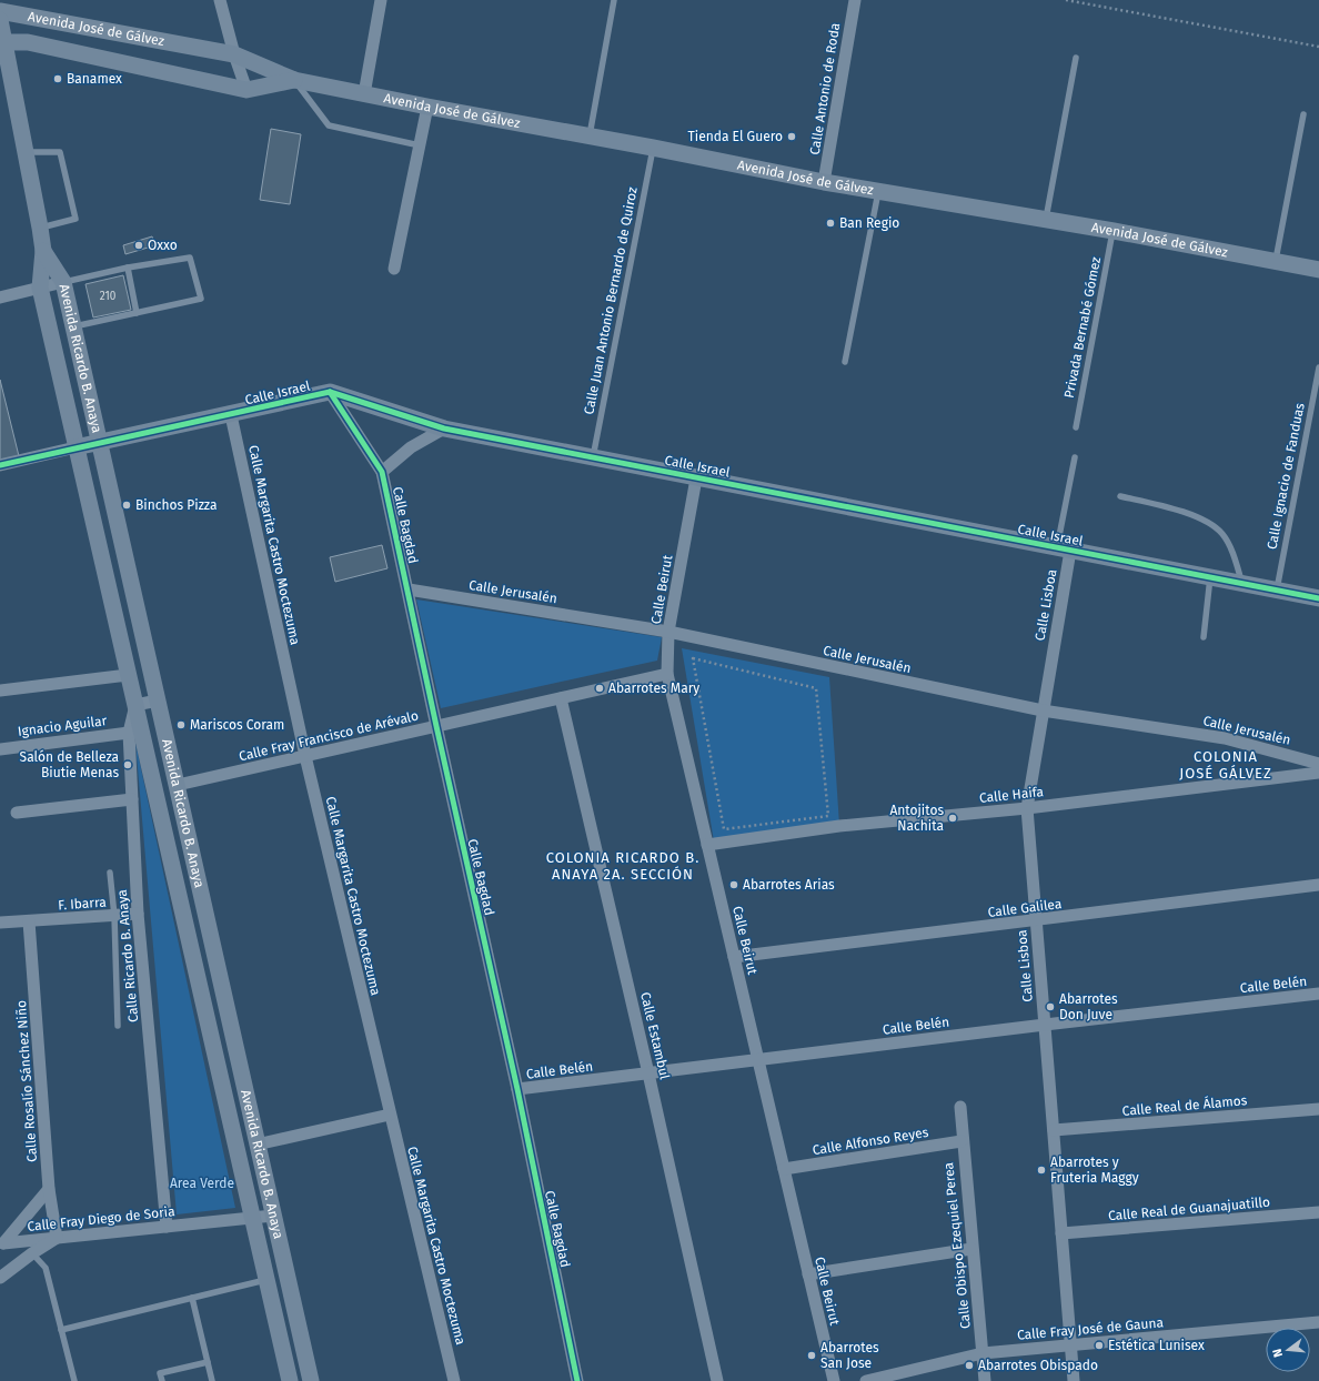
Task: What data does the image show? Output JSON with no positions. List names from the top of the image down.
{
  "streets": {
    "main road": ["Avenida José de Gálvez", "Avenida Ricardo B. Anaya", "Calle Israel"],
    "street": [
      "Calle Antonio de Roda",
      "Calle Bagdad",
      "Calle Margarita Castro Moctezuma",
      "Calle Beirut",
      "Calle Jerusalén",
      "Calle Lisboa",
      "Ignacio Aguilar",
      "Calle Fray Francisco de Arévalo",
      "Calle Haifa",
      "F. Ibarra",
      "Calle Galilea",
      "Calle Ricardo B. Anaya",
      "Calle Belén",
      "Calle Estambul",
      "Calle Rosalío Sánchez Niño",
      "Calle Real de Álamos",
      "Calle Alfonso Reyes",
      "Calle Real de Guanajuatillo",
      "Calle Fray Diego de Soria",
      "Calle Obispo Ezequiel Perea",
      "Calle Fray José de Gauna"
    ],
    "lane": ["Calle Juan Antonio Bernardo de Quiroz", "Privada Bernabé Gómez", "Calle Ignacio de Fanduas"]
  },
  "crossings": [
    ["Avenida José de Gálvez", "Calle Antonio de Roda"],
    ["Avenida José de Gálvez", "Calle Juan Antonio Bernardo de Quiroz"],
    ["Avenida José de Gálvez", "Privada Bernabé Gómez"],
    ["Avenida José de Gálvez", "Avenida Ricardo B. Anaya"],
    ["Calle Juan Antonio Bernardo de Quiroz", "Calle Israel"],
    ["Avenida Ricardo B. Anaya", "Calle Israel"],
    ["Avenida Ricardo B. Anaya", "Calle Fray Francisco de Arévalo"],
    ["Avenida Ricardo B. Anaya", "Calle Ricardo B. Anaya"],
    ["Avenida Ricardo B. Anaya", "Calle Fray Diego de Soria"],
    ["Calle Israel", "Calle Ignacio de Fanduas"],
    ["Calle Israel", "Calle Bagdad"],
    ["Calle Israel", "Calle Margarita Castro Moctezuma"],
    ["Calle Israel", "Calle Beirut"],
    ["Calle Israel", "Calle Lisboa"],
    ["Calle Bagdad", "Calle Jerusalén"],
    ["Calle Bagdad", "Calle Fray Francisco de Arévalo"],
    ["Calle Bagdad", "Calle Belén"],
    ["Calle Margarita Castro Moctezuma", "Calle Fray Francisco de Arévalo"],
    ["Calle Beirut", "Calle Jerusalén"],
    ["Calle Beirut", "Calle Fray Francisco de Arévalo"],
    ["Calle Beirut", "Calle Haifa"],
    ["Calle Beirut", "Calle Galilea"],
    ["Calle Beirut", "Calle Belén"],
    ["Calle Beirut", "Calle Alfonso Reyes"],
    ["Calle Jerusalén", "Calle Lisboa"],
    ["Calle Lisboa", "Calle Haifa"],
    ["Calle Lisboa", "Calle Galilea"],
    ["Calle Lisboa", "Calle Belén"],
    ["Calle Lisboa", "Calle Real de Álamos"],
    ["Calle Lisboa", "Calle Real de Guanajuatillo"],
    ["Calle Lisboa", "Calle Fray José de Gauna"],
    ["Ignacio Aguilar", "Calle Ricardo B. Anaya"],
    ["Calle Fray Francisco de Arévalo", "Calle Estambul"],
    ["F. Ibarra", "Calle Ricardo B. Anaya"],
    ["F. Ibarra", "Calle Rosalío Sánchez Niño"],
    ["Calle Ricardo B. Anaya", "Calle Fray Diego de Soria"],
    ["Calle Belén", "Calle Estambul"],
    ["Calle Rosalío Sánchez Niño", "Calle Fray Diego de Soria"],
    ["Calle Alfonso Reyes", "Calle Obispo Ezequiel Perea"],
    ["Calle Obispo Ezequiel Perea", "Calle Fray José de Gauna"]
  ],
  "districts": ["COLONIA JOSÉ GÁLVEZ", "COLONIA RICARDO B. ANAYA 2A. SECCIÓN"],
  "parks": ["Area Verde"],
  "places": [
    "Banamex",
    "Tienda El Guero",
    "Ban Regio",
    "Oxxo",
    "Binchos Pizza",
    "Abarrotes Mary",
    "Mariscos Coram",
    "Salón de Belleza Biutie Menas",
    "Antojitos Nachita",
    "Abarrotes Arias",
    "Abarrotes Don Juve",
    "Abarrotes y Fruteria Maggy",
    "Estética Lunisex",
    "Abarrotes San Jose",
    "Abarrotes Obispado"
  ],
  "house_numbers": ["210"],
  "north": "left"
}
